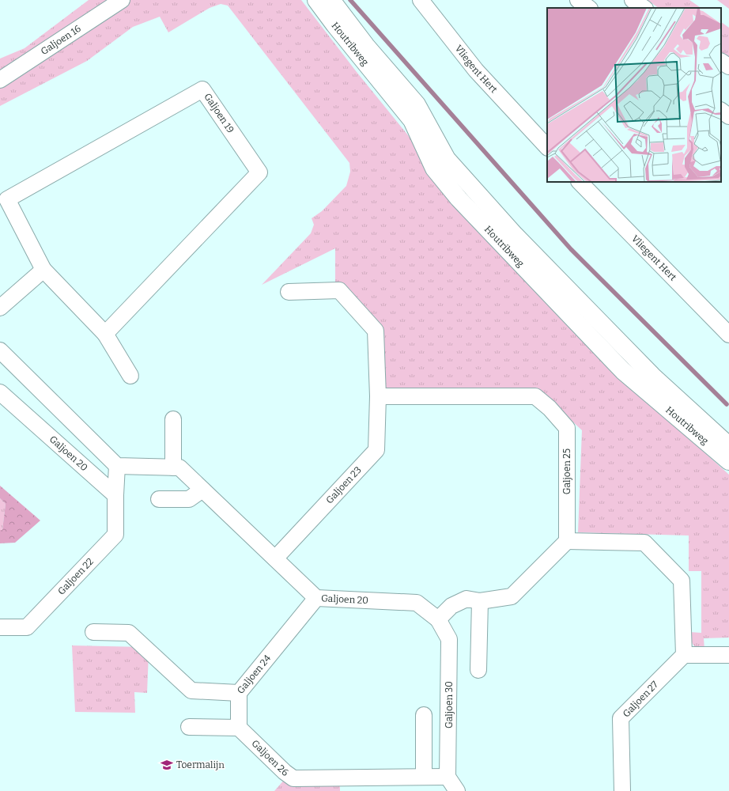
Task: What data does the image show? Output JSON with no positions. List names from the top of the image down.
{
  "streets": {
    "main road": ["Houtribweg"],
    "street": [
      "Galjoen 16",
      "Vliegent Hert",
      "Galjoen 19",
      "Galjoen 20",
      "Galjoen 25",
      "Galjoen 23",
      "Galjoen 22",
      "Galjoen 24",
      "Galjoen 27",
      "Galjoen 30",
      "Galjoen 26"
    ]
  },
  "crossings": [
    ["Galjoen 20", "Galjoen 23"],
    ["Galjoen 20", "Galjoen 22"],
    ["Galjoen 20", "Galjoen 24"],
    ["Galjoen 20", "Galjoen 30"],
    ["Galjoen 25", "Galjoen 23"],
    ["Galjoen 30", "Galjoen 26"]
  ],
  "places": {
    "school or university": ["Toermalijn"]
  }
}
